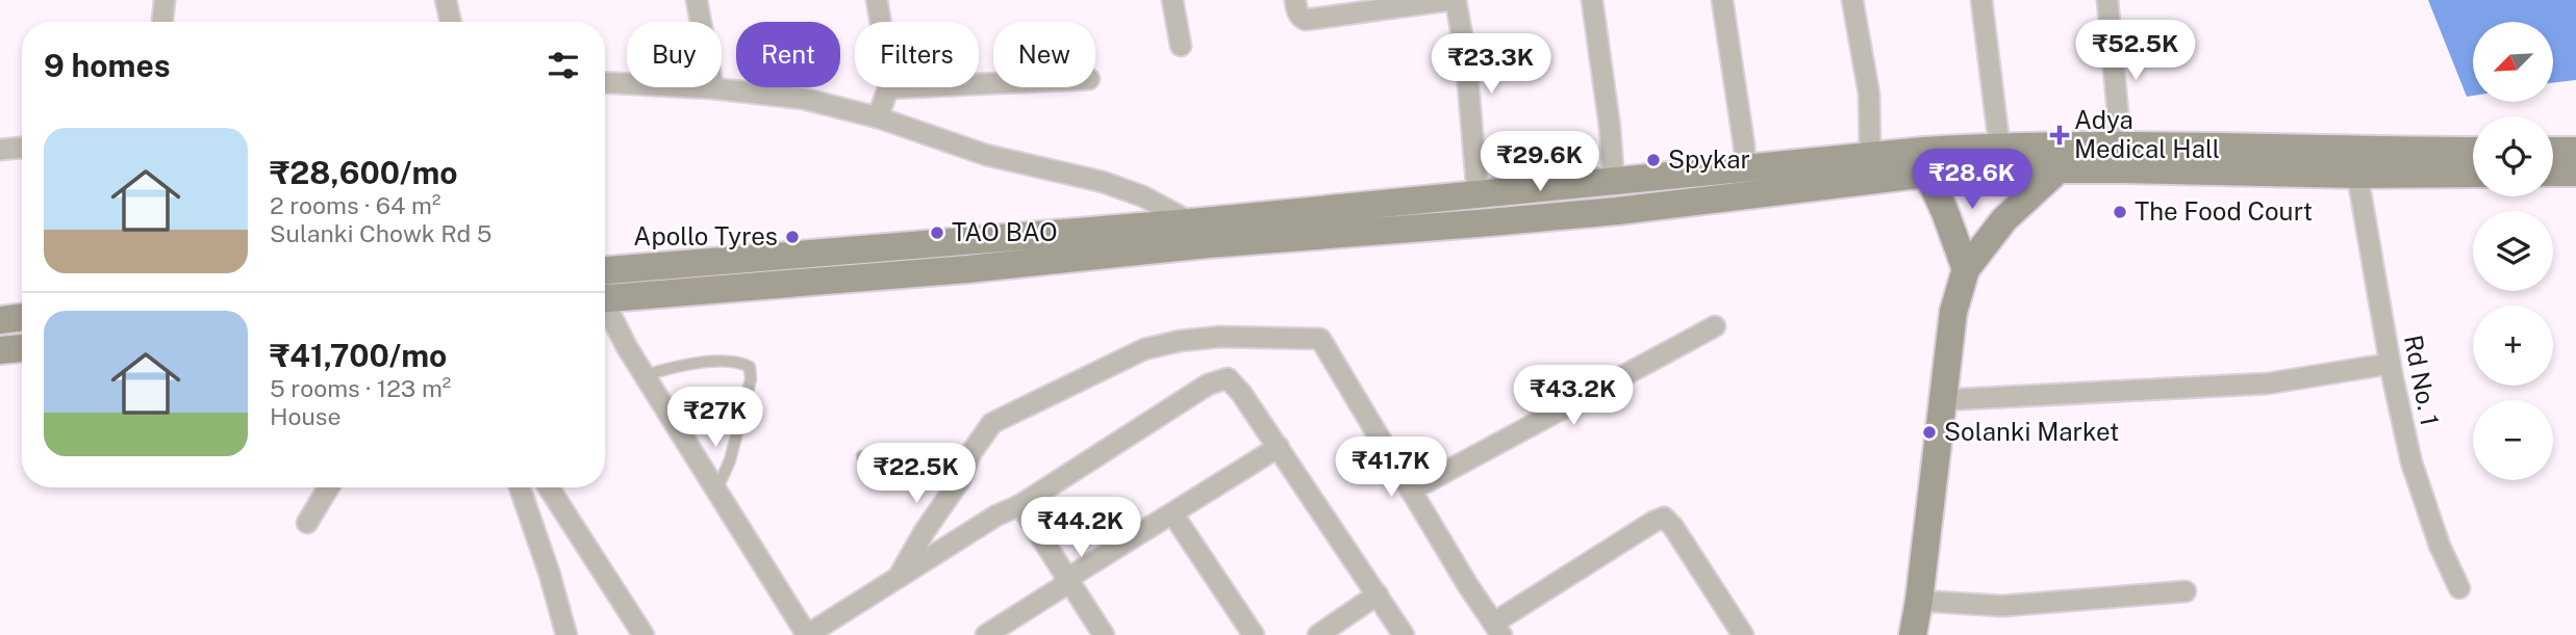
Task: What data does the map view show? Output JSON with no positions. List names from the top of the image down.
{
  "streets": {
    "street": ["Rd No. 1"]
  },
  "places": {
    "health": ["Adya Medical Hall"],
    "other": [
      "Spykar",
      "The Food Court",
      "TAO BAO",
      "Apollo Tyres",
      "Solanki Market"
    ]
  },
  "north": "bottom left",
  "page": {
    "price": [
      "₹52.5K",
      "₹23.3K",
      "₹29.6K",
      "₹28.6K",
      "₹43.2K",
      "₹27K",
      "₹41.7K",
      "₹22.5K",
      "₹44.2K"
    ],
    "map_buttons": ["+", "−"],
    "chip": [
      "Buy",
      "Rent",
      "Filters",
      "New"
    ],
    "heading": "9 homes",
    "list": [
      {
        "name": "₹28,600/mo",
        "note": "2 rooms · 64 m² · Sulanki Chowk Rd 5"
      },
      {
        "name": "₹41,700/mo",
        "note": "5 rooms · 123 m² · House"
      }
    ]
  }
}
